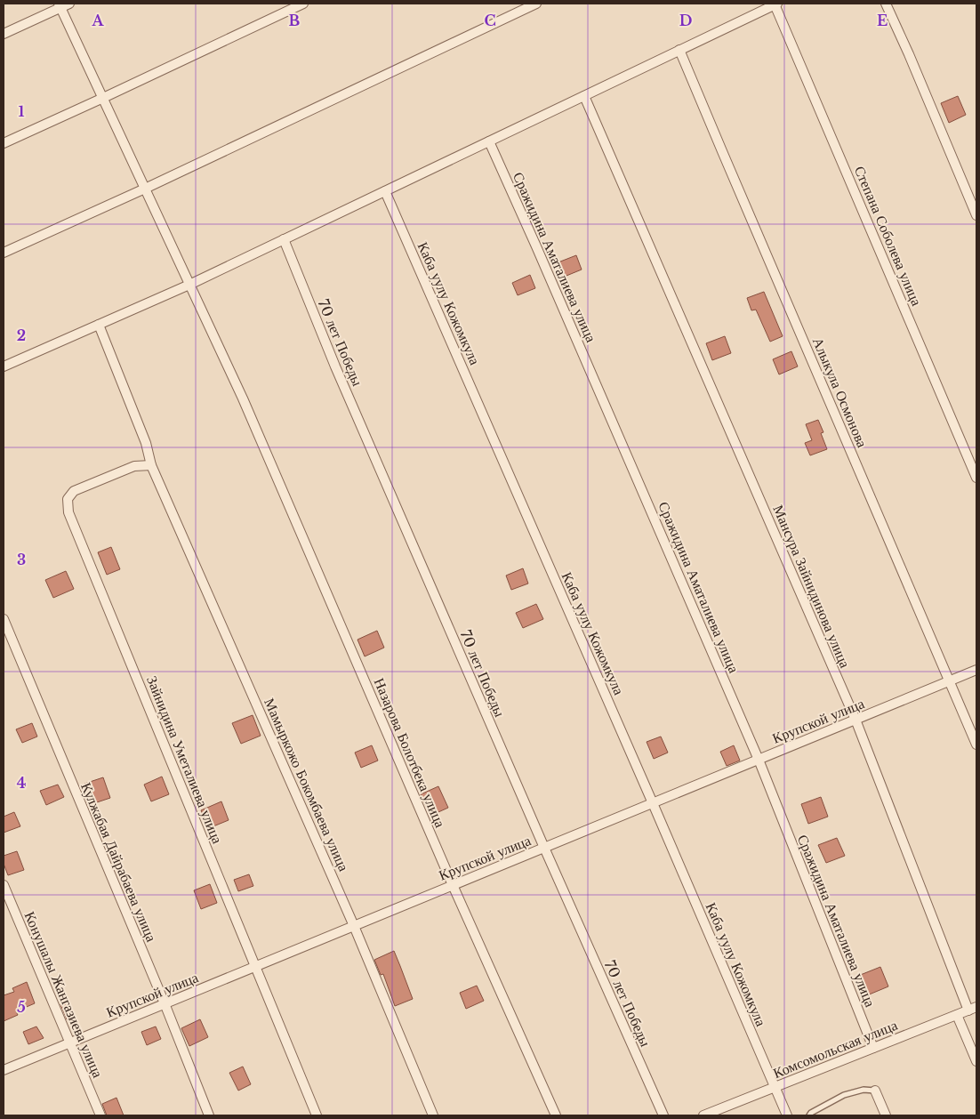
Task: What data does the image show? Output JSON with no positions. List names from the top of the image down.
{
  "streets": {
    "street": [
      "Степана Соболева улица",
      "Сражидина Аматалиева улица",
      "Каба уулу Кожомкула",
      "70 лет Победы",
      "Алыкула Осмонова",
      "Мансура Зайнидинова улица",
      "Крупской улица",
      "Назарова Болотбека улица",
      "Зайнидина Уметалиева улица",
      "Мамыркожо Бокомбаева улица",
      "Кулжабая Дайрабаева улица",
      "Конушалы Жангазиева улица",
      "Комсомольская улица"
    ]
  },
  "crossings": [
    ["Сражидина Аматалиева улица", "Крупской улица"],
    ["Сражидина Аматалиева улица", "Комсомольская улица"],
    ["Каба уулу Кожомкула", "Крупской улица"],
    ["Каба уулу Кожомкула", "Комсомольская улица"],
    ["70 лет Победы", "Крупской улица"],
    ["Алыкула Осмонова", "Крупской улица"],
    ["Мансура Зайнидинова улица", "Крупской улица"],
    ["Мансура Зайнидинова улица", "Комсомольская улица"],
    ["Крупской улица", "Назарова Болотбека улица"],
    ["Крупской улица", "Зайнидина Уметалиева улица"],
    ["Крупской улица", "Мамыркожо Бокомбаева улица"],
    ["Крупской улица", "Кулжабая Дайрабаева улица"],
    ["Крупской улица", "Конушалы Жангазиева улица"],
    ["Зайнидина Уметалиева улица", "Мамыркожо Бокомбаева улица"]
  ],
  "grid": {
    "columns": [
      "A",
      "B",
      "C",
      "D",
      "E"
    ],
    "rows": [
      "1",
      "2",
      "3",
      "4",
      "5"
    ]
  }
}
